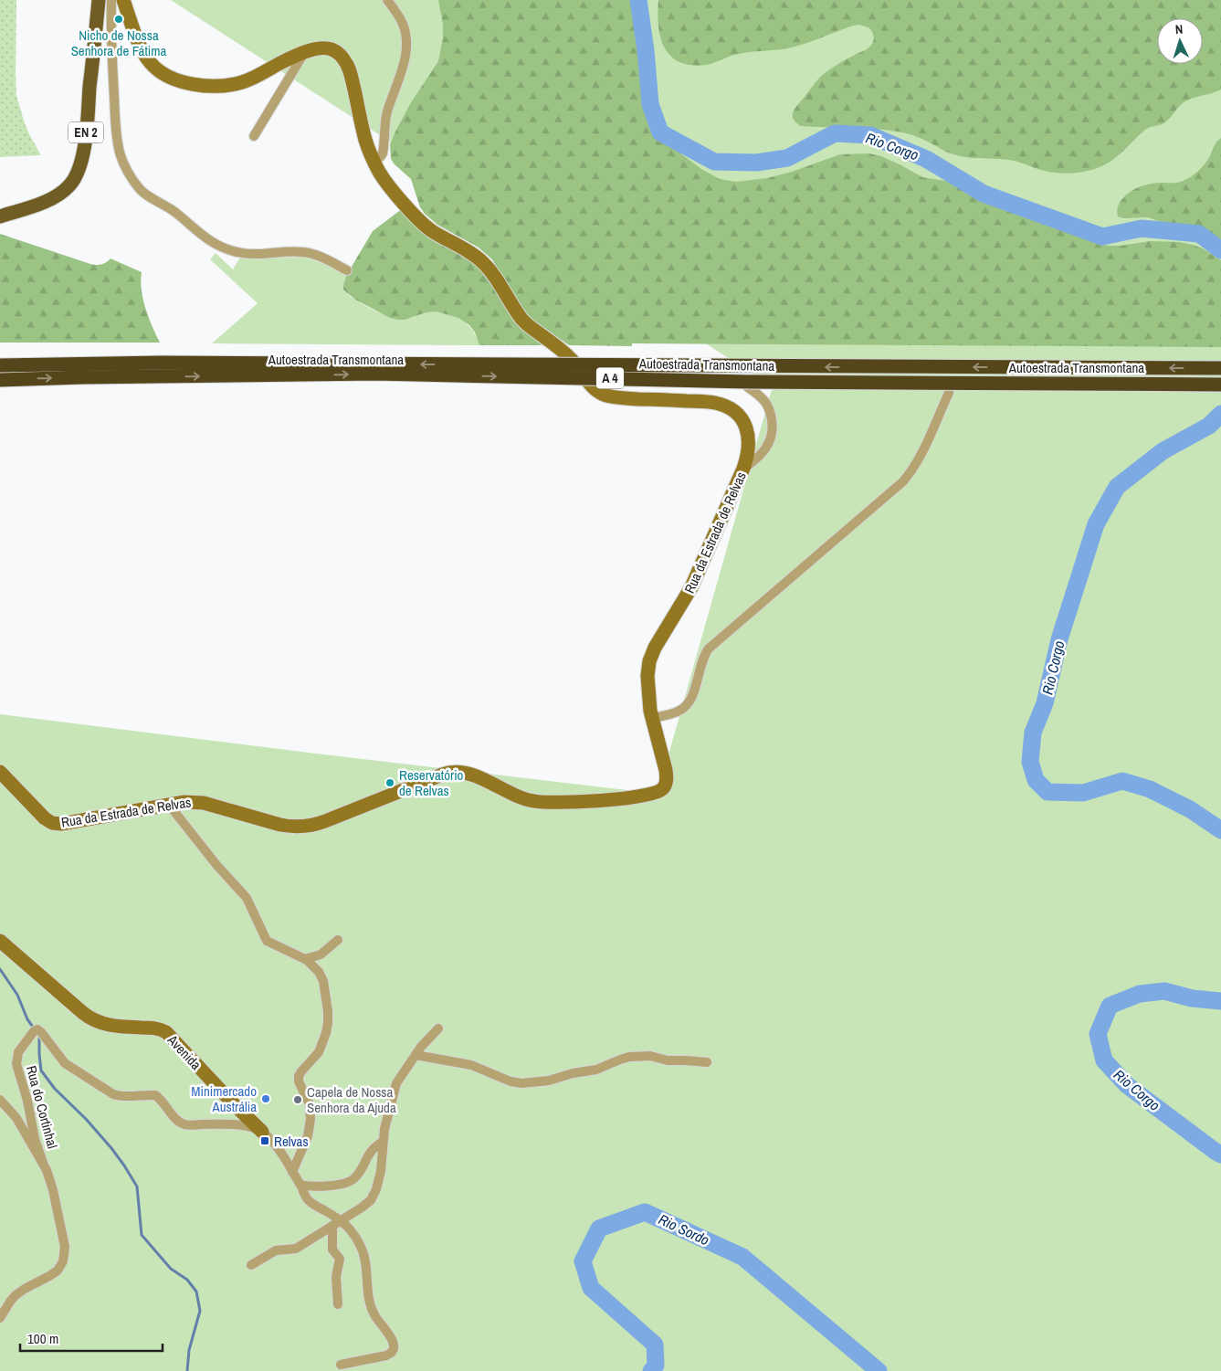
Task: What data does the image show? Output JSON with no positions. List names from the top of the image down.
{
  "streets": {
    "highway": ["Autoestrada Transmontana", "A 4"],
    "main road": ["EN 2"],
    "street": ["Rua da Estrada de Relvas", "Avenida", "Rua do Cortinhal"]
  },
  "crossings": [
    ["Avenida", "Rua do Cortinhal"]
  ],
  "water": ["Rio Corgo", "Rio Sordo"],
  "places": {
    "other": [
      "Nicho de Nossa Senhora de Fátima",
      "Reservatório de Relvas",
      "Minimercado Austrália",
      "Capela de Nossa Senhora da Ajuda"
    ],
    "transit": ["Relvas"]
  },
  "scale_bar": "100 m",
  "north": "top"
}
